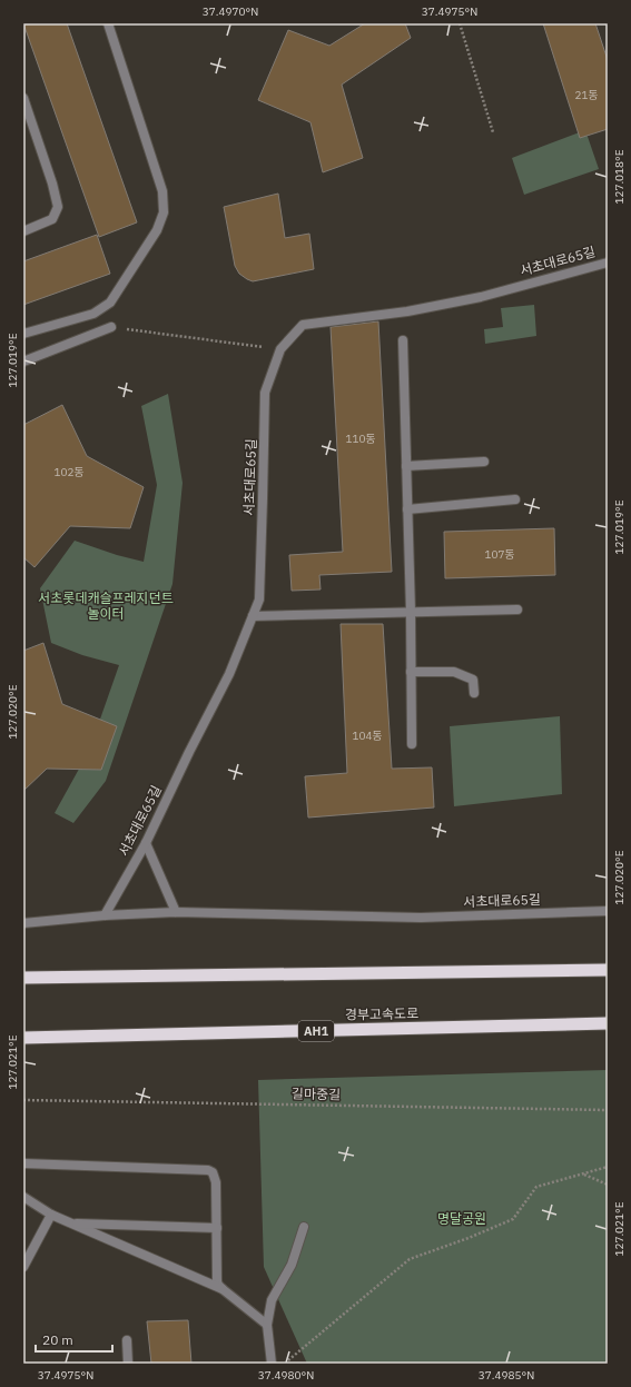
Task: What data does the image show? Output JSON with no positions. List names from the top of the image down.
{
  "streets": {
    "highway": ["경부고속도로", "AH1"],
    "street": ["서초대로65길"],
    "path": ["길마중길"]
  },
  "parks": ["서초롯데캐슬프레지던트 놀이터", "명달공원"],
  "house_numbers": [
    "21동",
    "110동",
    "102동",
    "107동",
    "104동"
  ],
  "scale_bar": "20 m",
  "coordinates": [
    "37.4970°N",
    "37.4975°N",
    "127.018°E",
    "127.019°E",
    "127.020°E",
    "127.021°E",
    "37.4980°N",
    "37.4985°N"
  ]
}
